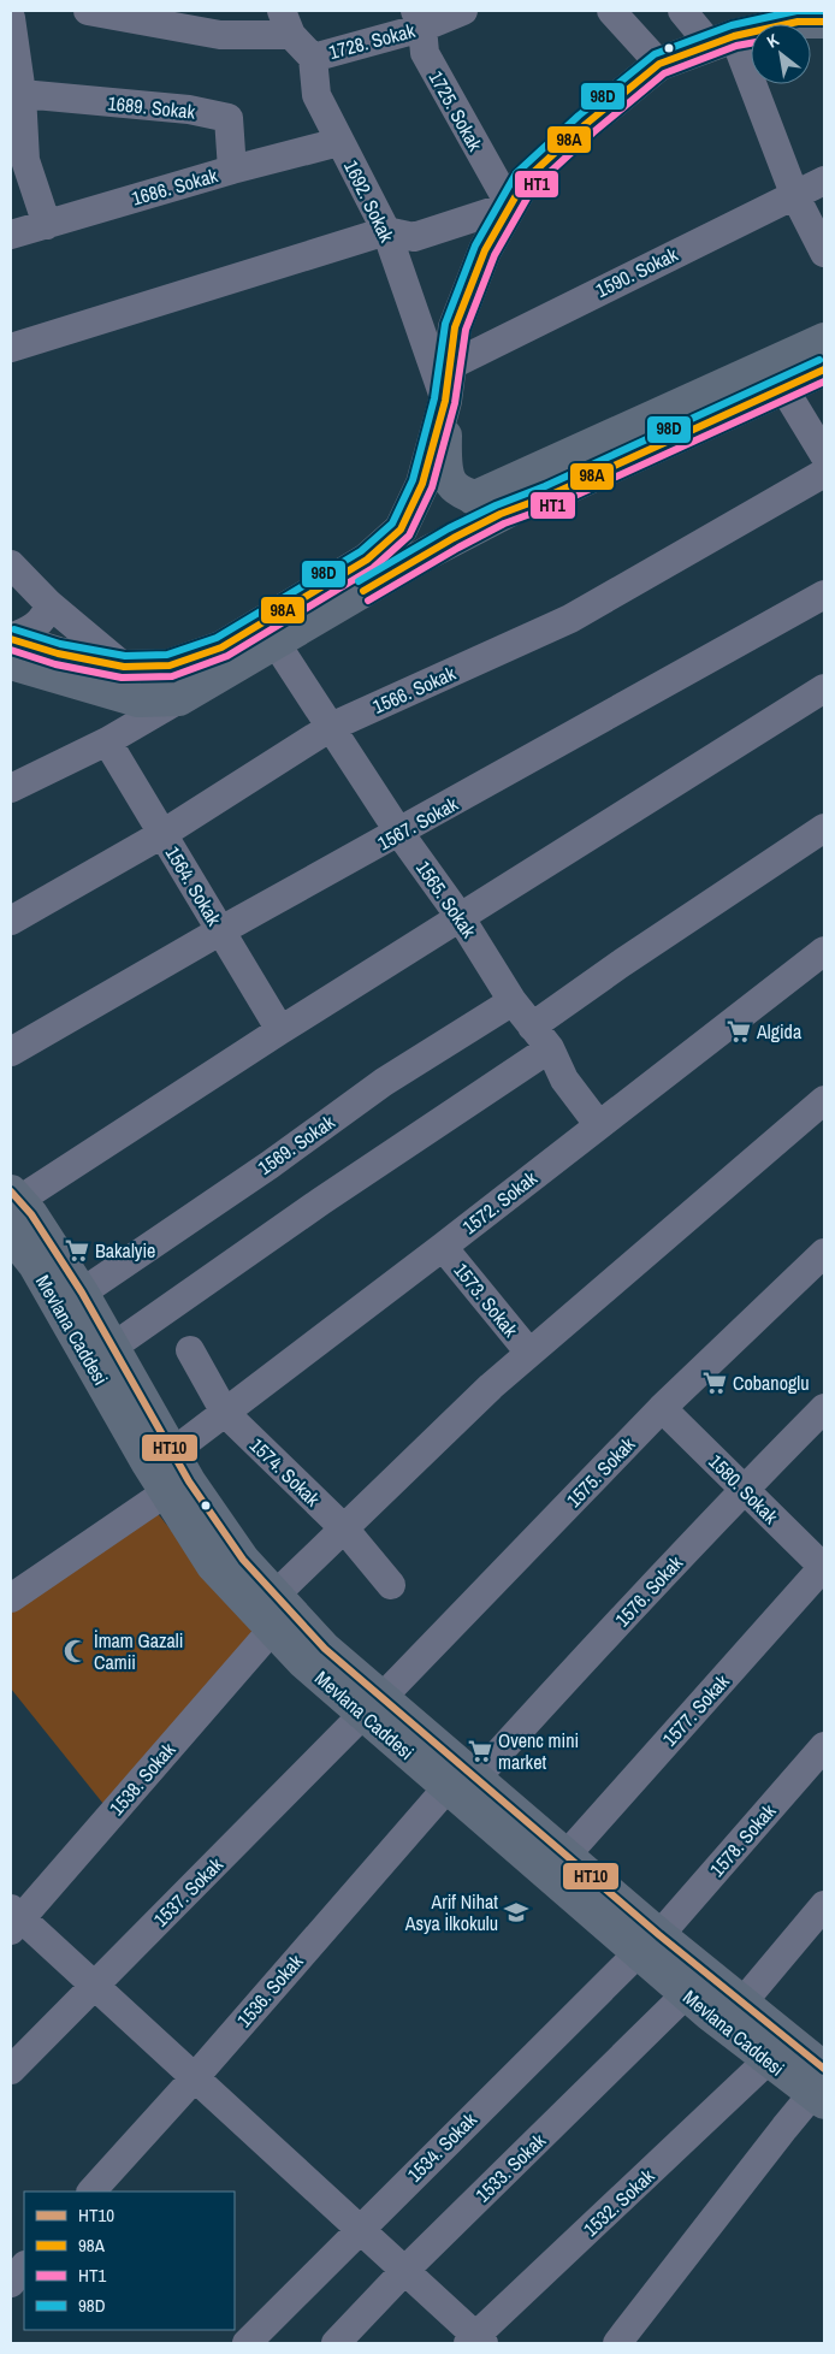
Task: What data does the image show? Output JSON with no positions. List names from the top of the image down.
{
  "streets": {
    "main road": ["Mevlana Caddesi"],
    "street": [
      "1728. Sokak",
      "1689. Sokak",
      "1725. Sokak",
      "1686. Sokak",
      "1692. Sokak",
      "1590. Sokak",
      "1566. Sokak",
      "1567. Sokak",
      "1564. Sokak",
      "1565. Sokak",
      "1569. Sokak",
      "1572. Sokak",
      "1573. Sokak",
      "1574. Sokak",
      "1575. Sokak",
      "1580. Sokak",
      "1576. Sokak",
      "1577. Sokak",
      "1538. Sokak",
      "1578. Sokak",
      "1537. Sokak",
      "1536. Sokak",
      "1534. Sokak",
      "1533. Sokak",
      "1532. Sokak"
    ]
  },
  "crossings": [
    ["1728. Sokak", "1725. Sokak"],
    ["1728. Sokak", "1692. Sokak"],
    ["1689. Sokak", "1686. Sokak"],
    ["1686. Sokak", "1692. Sokak"],
    ["1566. Sokak", "1564. Sokak"],
    ["1566. Sokak", "1565. Sokak"],
    ["1567. Sokak", "1564. Sokak"],
    ["1567. Sokak", "1565. Sokak"],
    ["1565. Sokak", "1569. Sokak"],
    ["1565. Sokak", "1572. Sokak"],
    ["1569. Sokak", "Mevlana Caddesi"],
    ["1572. Sokak", "1573. Sokak"],
    ["1572. Sokak", "Mevlana Caddesi"],
    ["1572. Sokak", "1574. Sokak"],
    ["Mevlana Caddesi", "1575. Sokak"],
    ["Mevlana Caddesi", "1576. Sokak"],
    ["Mevlana Caddesi", "1577. Sokak"],
    ["Mevlana Caddesi", "1538. Sokak"],
    ["Mevlana Caddesi", "1578. Sokak"],
    ["Mevlana Caddesi", "1537. Sokak"],
    ["Mevlana Caddesi", "1536. Sokak"],
    ["Mevlana Caddesi", "1534. Sokak"],
    ["Mevlana Caddesi", "1533. Sokak"],
    ["Mevlana Caddesi", "1532. Sokak"],
    ["1575. Sokak", "1580. Sokak"],
    ["1575. Sokak", "1537. Sokak"],
    ["1580. Sokak", "1576. Sokak"],
    ["1580. Sokak", "1577. Sokak"],
    ["1576. Sokak", "1536. Sokak"],
    ["1578. Sokak", "1534. Sokak"]
  ],
  "places": {
    "supermarket": [
      "Algida",
      "Bakalyie",
      "Cobanoglu",
      "Ovenc mini market"
    ],
    "mosque": ["İmam Gazali Camii"],
    "school or university": ["Arif Nihat Asya İlkokulu"]
  },
  "lines": [
    "transit line 98D",
    "transit line 98A",
    "transit line HT1",
    "transit line HT10"
  ],
  "legend": [
    "HT10",
    "98A",
    "HT1",
    "98D"
  ],
  "north": "top left"
}
